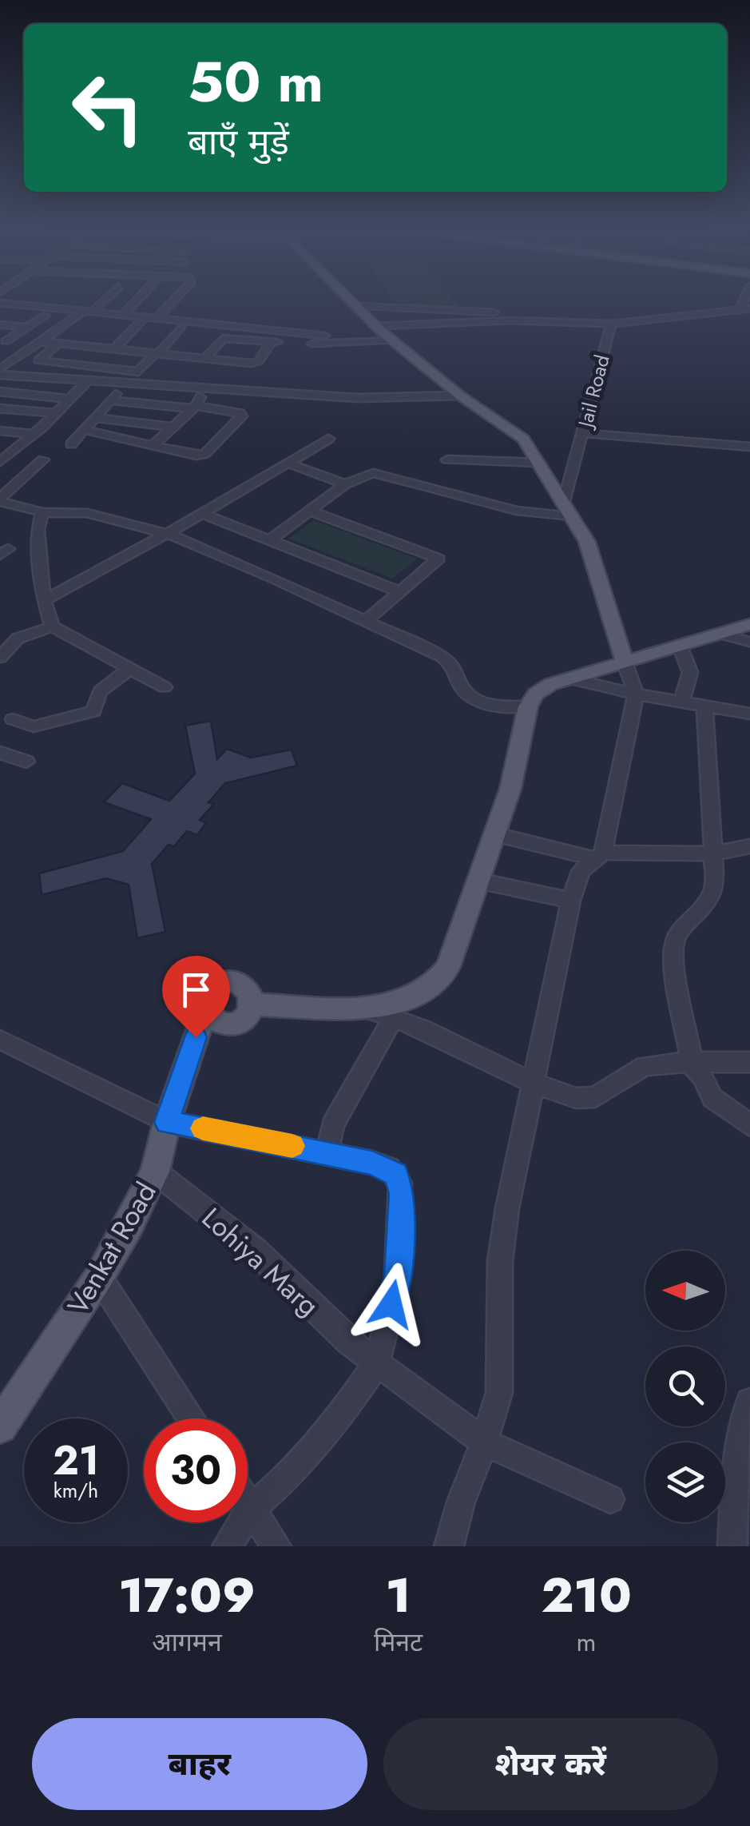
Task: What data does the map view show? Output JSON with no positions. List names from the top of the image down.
{
  "streets": {
    "main road": ["Venkat Road"],
    "street": ["Jail Road", "Lohiya Marg"]
  },
  "crossings": [
    ["Venkat Road", "Lohiya Marg"]
  ],
  "north": "left",
  "page": {
    "turn": ["50 m", "बाएँ मुड़ें"],
    "speed": "21 km/h",
    "limit": "30",
    "eta": [
      "17:09",
      "आगमन",
      "1",
      "मिनट",
      "210",
      "m"
    ],
    "buttons": ["बाहर", "शेयर करें"]
  }
}
